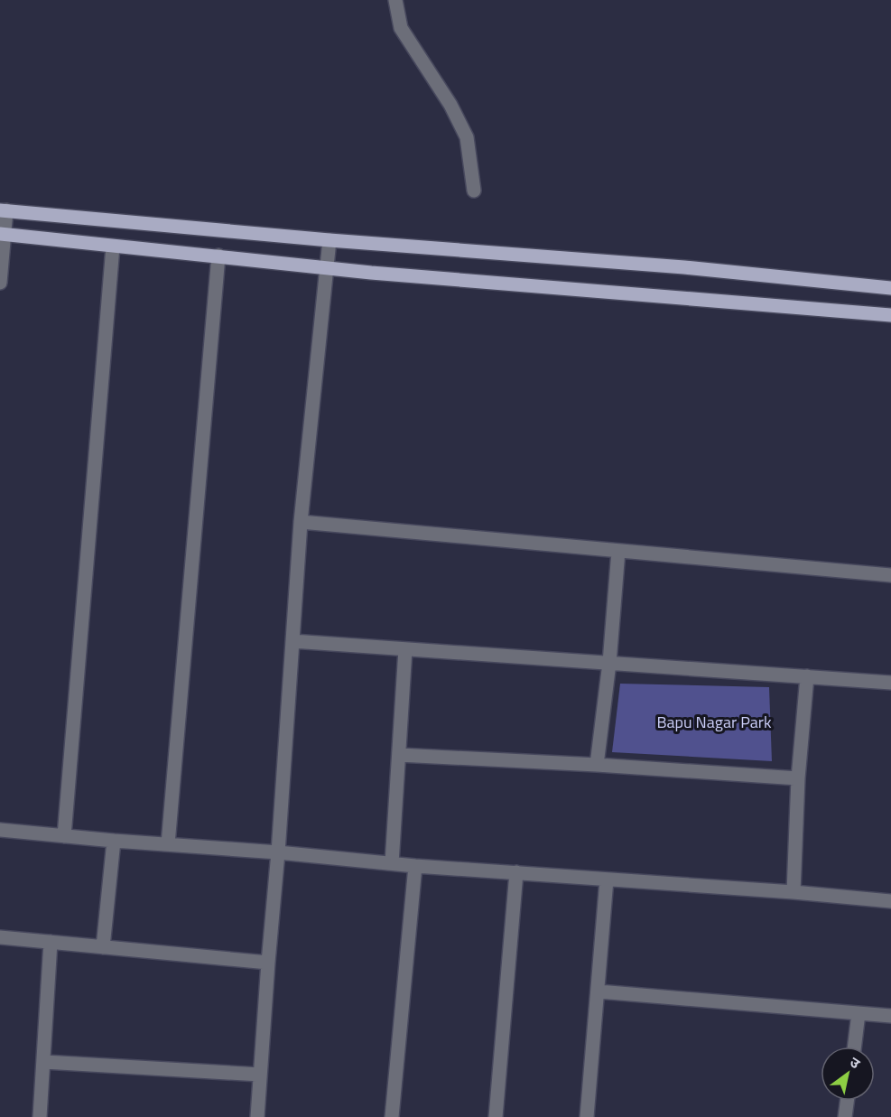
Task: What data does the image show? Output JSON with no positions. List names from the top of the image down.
{
  "parks": ["Bapu Nagar Park"],
  "north": "top right"
}
